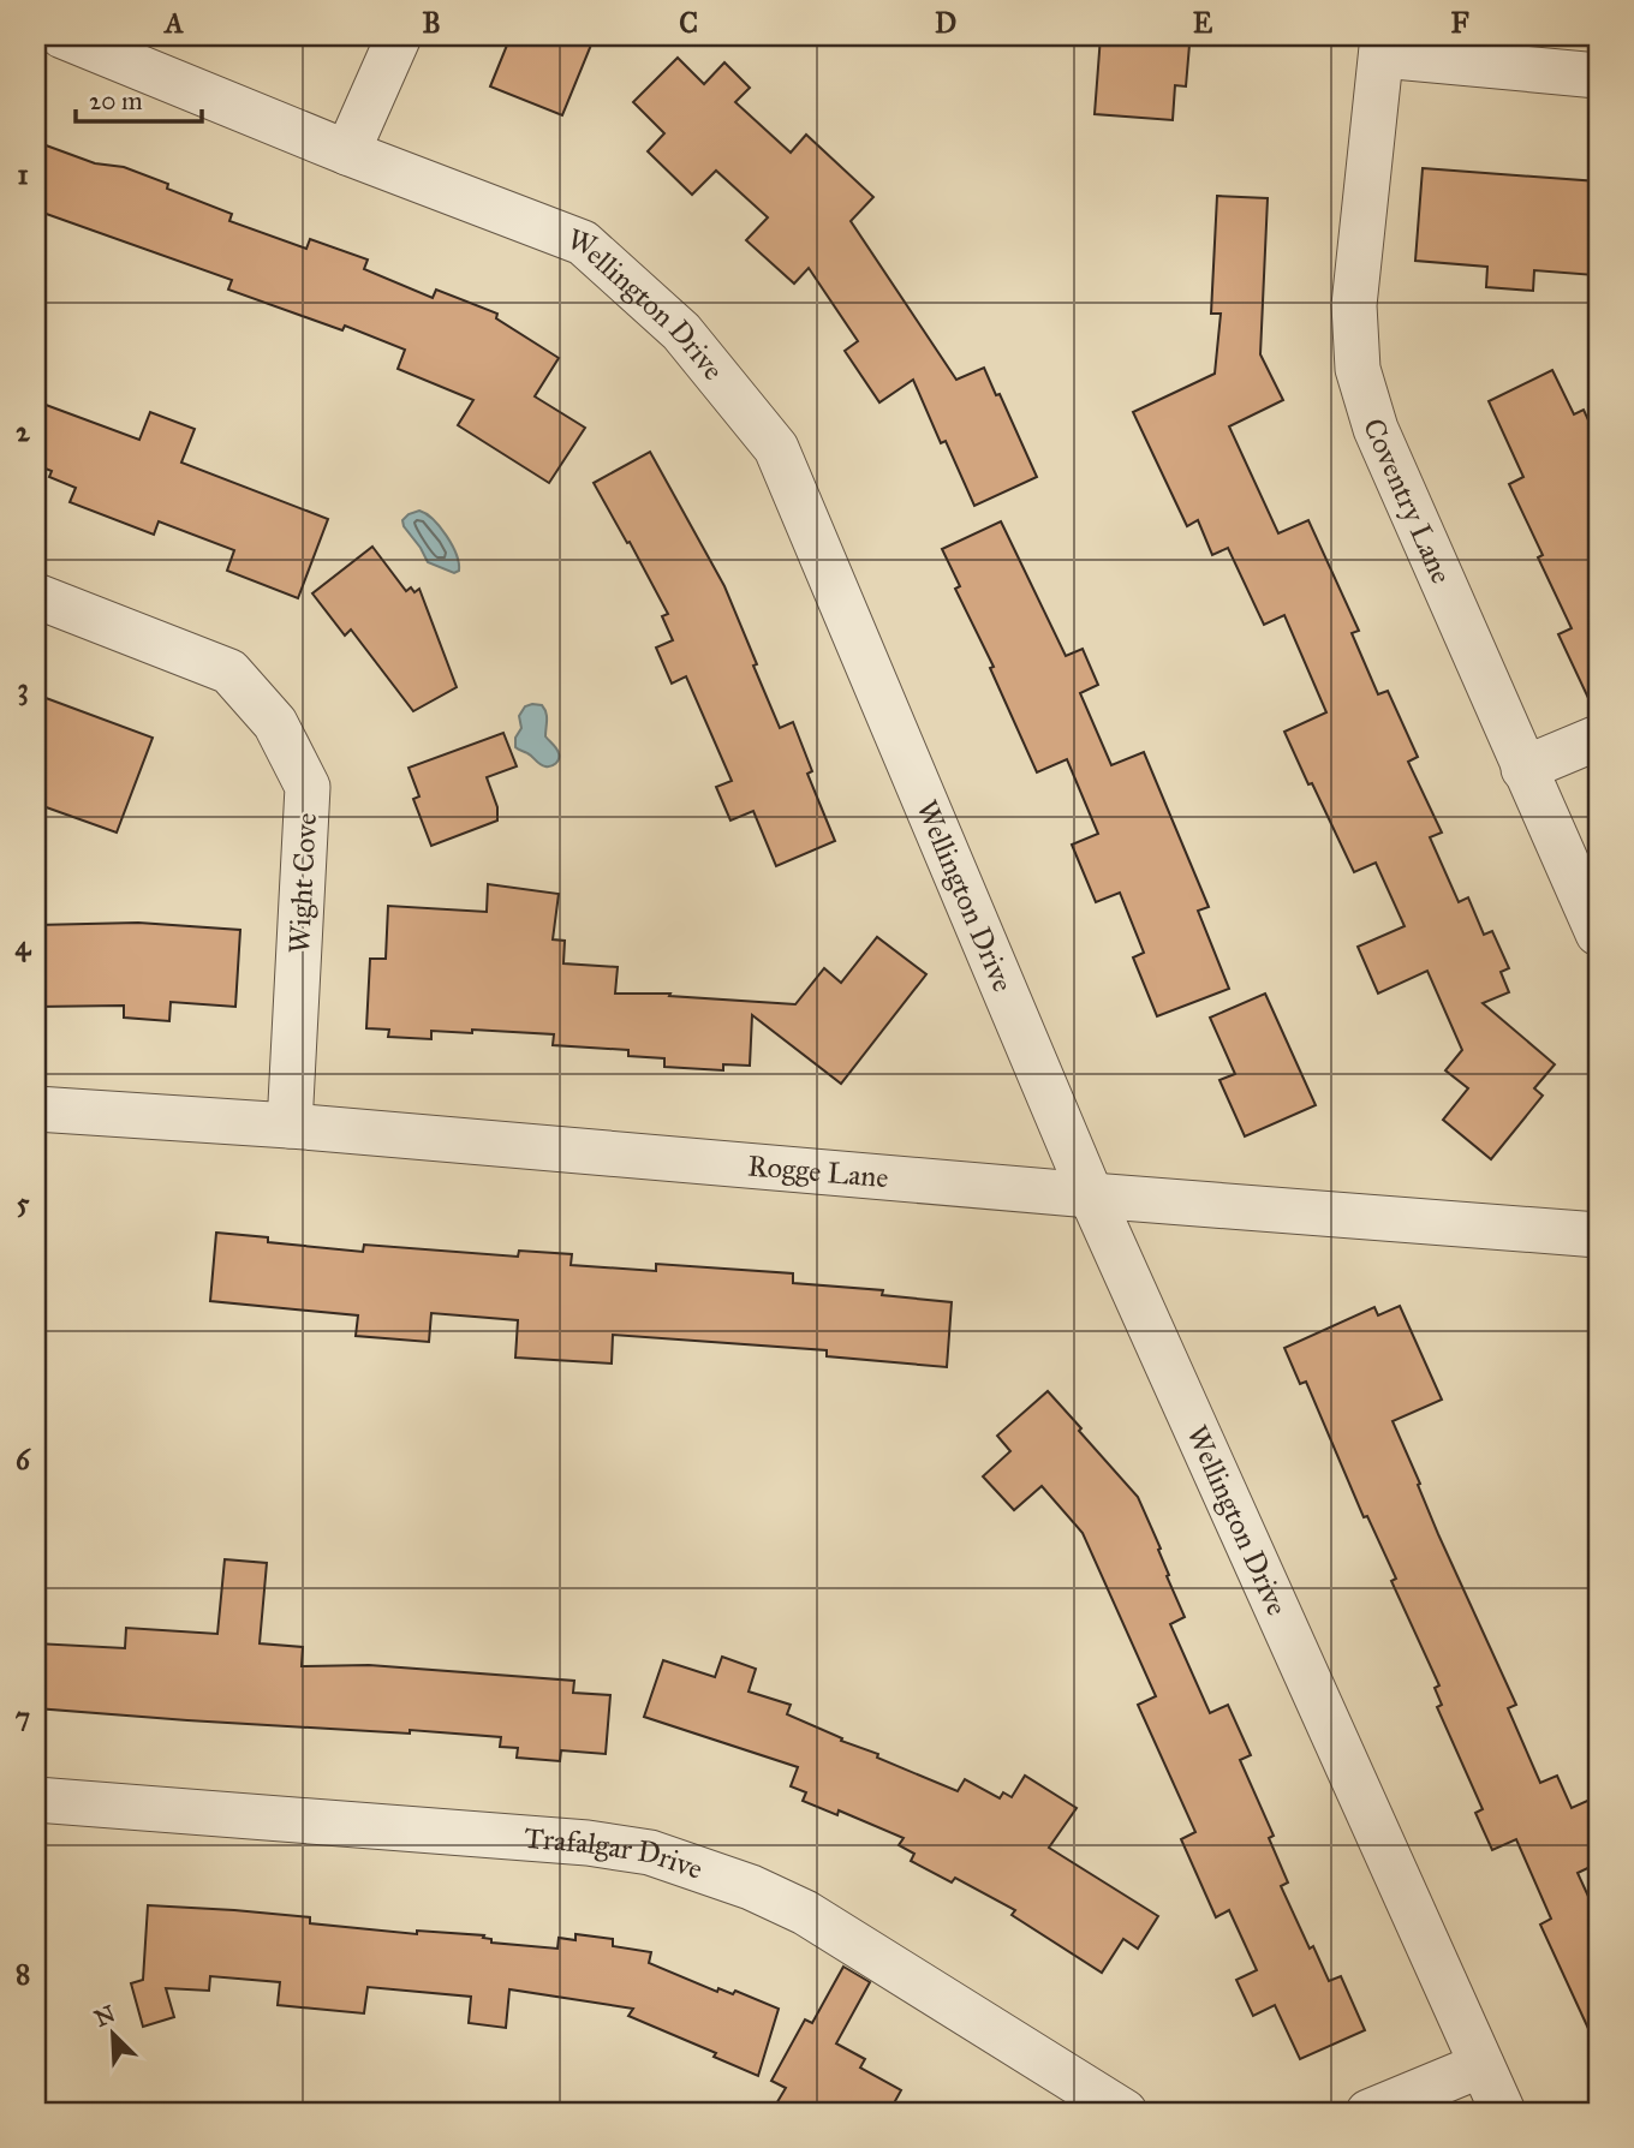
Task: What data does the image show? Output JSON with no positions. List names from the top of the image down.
{
  "streets": {
    "street": [
      "Wellington Drive",
      "Coventry Lane",
      "Wight Cove",
      "Rogge Lane",
      "Trafalgar Drive"
    ]
  },
  "crossings": [
    ["Wellington Drive", "Rogge Lane"],
    ["Wight Cove", "Rogge Lane"]
  ],
  "scale_bar": "20 m",
  "north": "top left",
  "grid": {
    "columns": [
      "A",
      "B",
      "C",
      "D",
      "E",
      "F"
    ],
    "rows": [
      "1",
      "2",
      "3",
      "4",
      "5",
      "6",
      "7",
      "8"
    ]
  }
}
